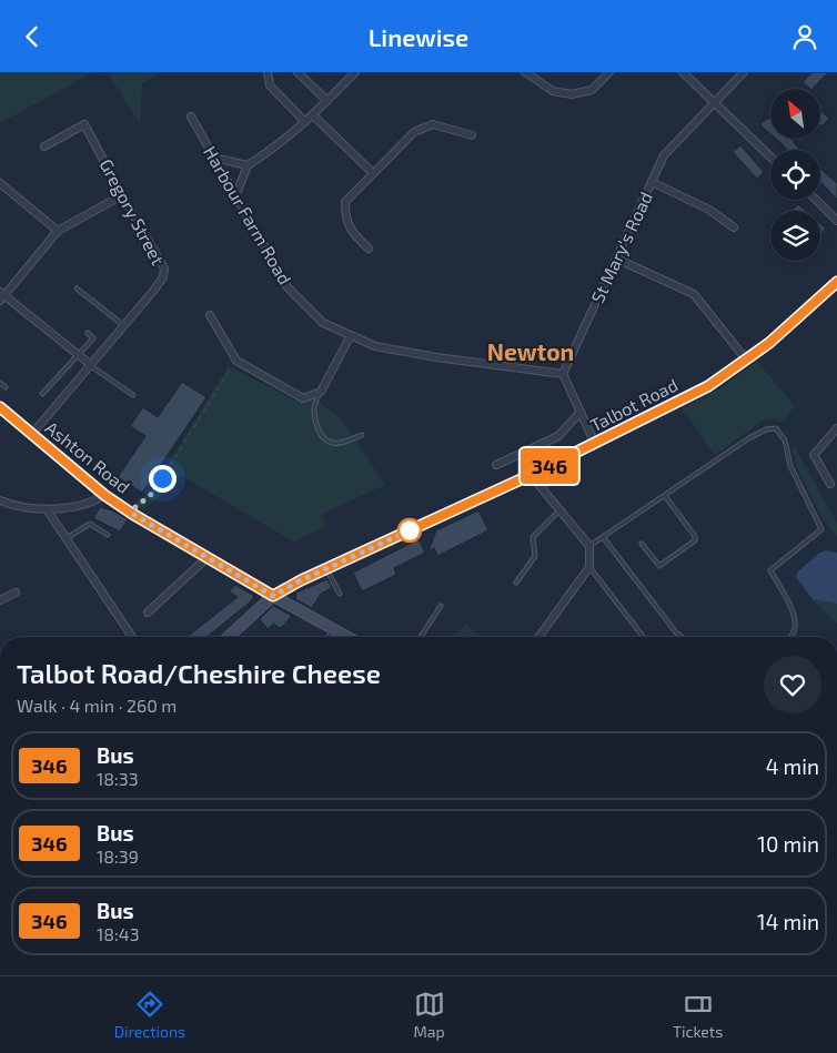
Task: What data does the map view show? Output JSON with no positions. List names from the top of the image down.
{
  "streets": {
    "street": [
      "Gregory Street",
      "Harbour Farm Road",
      "St Mary's Road",
      "Talbot Road",
      "Ashton Road"
    ]
  },
  "crossings": [
    ["Gregory Street", "Ashton Road"],
    ["Harbour Farm Road", "St Mary's Road"],
    ["Talbot Road", "Ashton Road"]
  ],
  "districts": ["Newton"],
  "lines": ["bus line 346"],
  "north": "top left",
  "page": {
    "header": "Linewise",
    "on_map": "346",
    "heading": ["Talbot Road/Cheshire Cheese", "Walk · 4 min · 260 m"],
    "list": [
      {
        "mark": "346",
        "name": "Bus",
        "note": "18:33",
        "value": "4 min"
      },
      {
        "mark": "346",
        "name": "Bus",
        "note": "18:39",
        "value": "10 min"
      },
      {
        "mark": "346",
        "name": "Bus",
        "note": "18:43",
        "value": "14 min"
      }
    ],
    "tabs": ["Directions", "Map", "Tickets"]
  }
}
